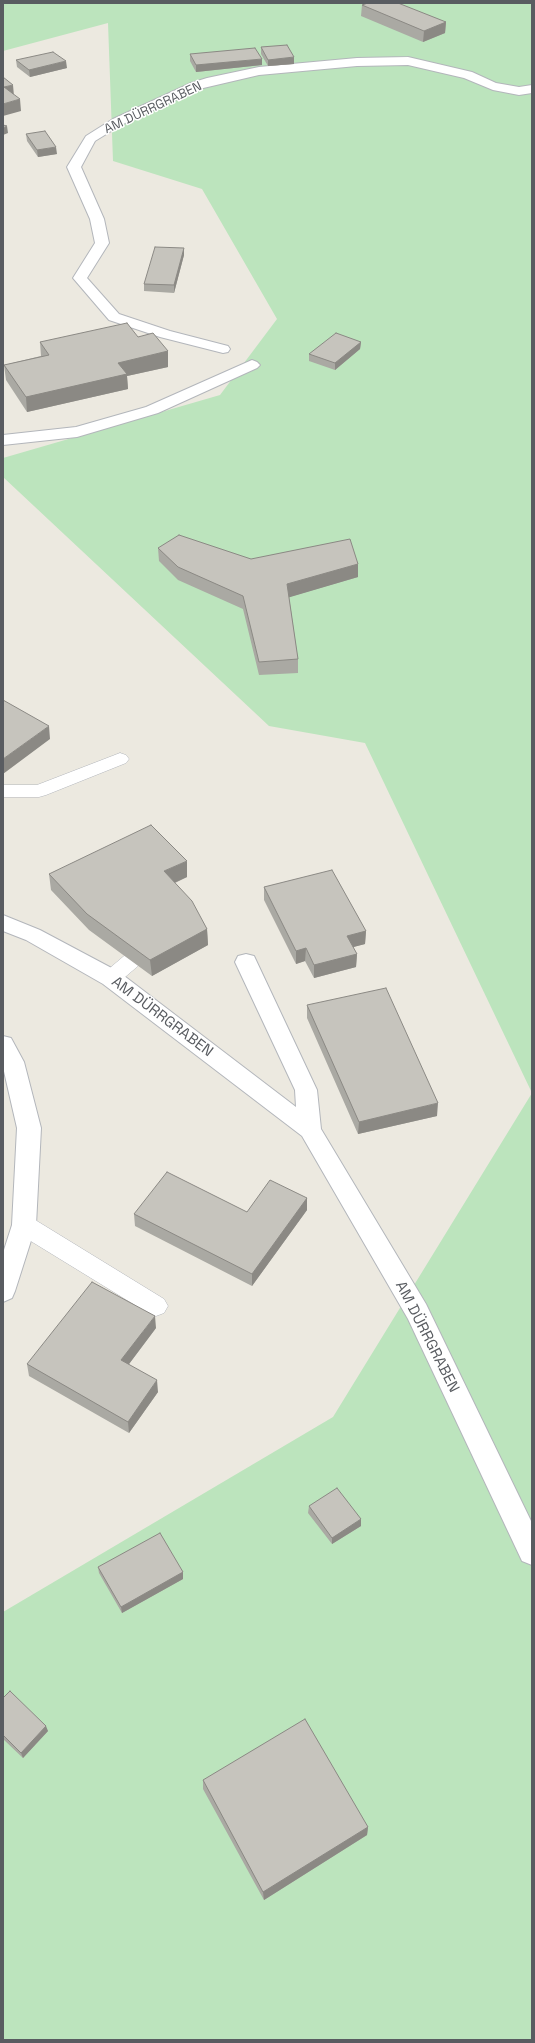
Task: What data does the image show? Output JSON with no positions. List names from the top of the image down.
{
  "streets": {
    "street": ["AM DÜRRGRABEN"]
  }
}
